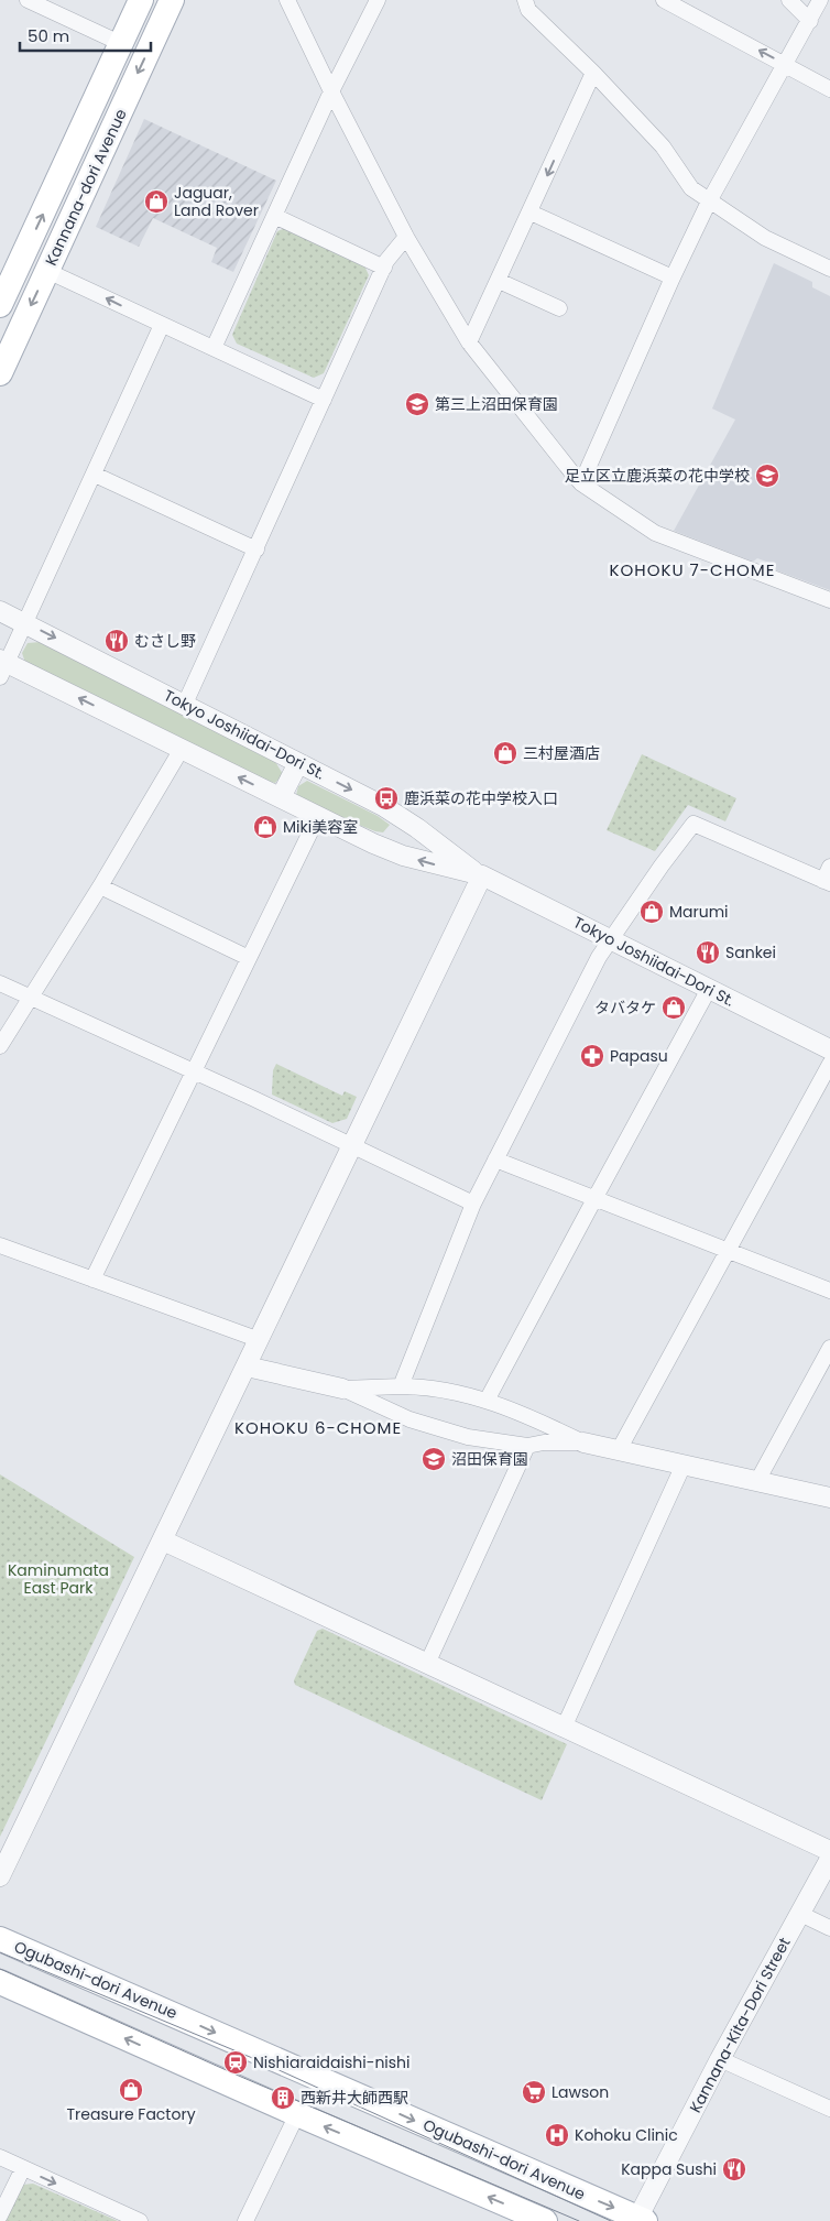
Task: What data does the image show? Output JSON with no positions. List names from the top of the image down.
{
  "streets": {
    "main road": ["Kannana-dori Avenue", "Ogubashi-dori Avenue"],
    "street": ["Tokyo Joshiidai-Dori St.", "Kannana-Kita-Dori Street"]
  },
  "crossings": [
    ["Ogubashi-dori Avenue", "Kannana-Kita-Dori Street"]
  ],
  "districts": ["KOHOKU 7-CHOME", "KOHOKU 6-CHOME"],
  "parks": ["Kaminumata East Park"],
  "places": {
    "shop": [
      "Jaguar, Land Rover",
      "三村屋酒店",
      "Miki美容室",
      "Marumi",
      "タバタケ",
      "Treasure Factory"
    ],
    "school or university": ["第三上沼田保育園", "足立区立鹿浜菜の花中学校", "沼田保育園"],
    "restaurant": ["むさし野", "Sankei", "Kappa Sushi"],
    "bus stop": ["鹿浜菜の花中学校入口"],
    "pharmacy": ["Papasu"],
    "station": ["Nishiaraidaishi-nishi"],
    "supermarket": ["Lawson"],
    "building": ["西新井大師西駅"],
    "hospital": ["Kohoku Clinic"]
  },
  "scale_bar": "50 m"
}
